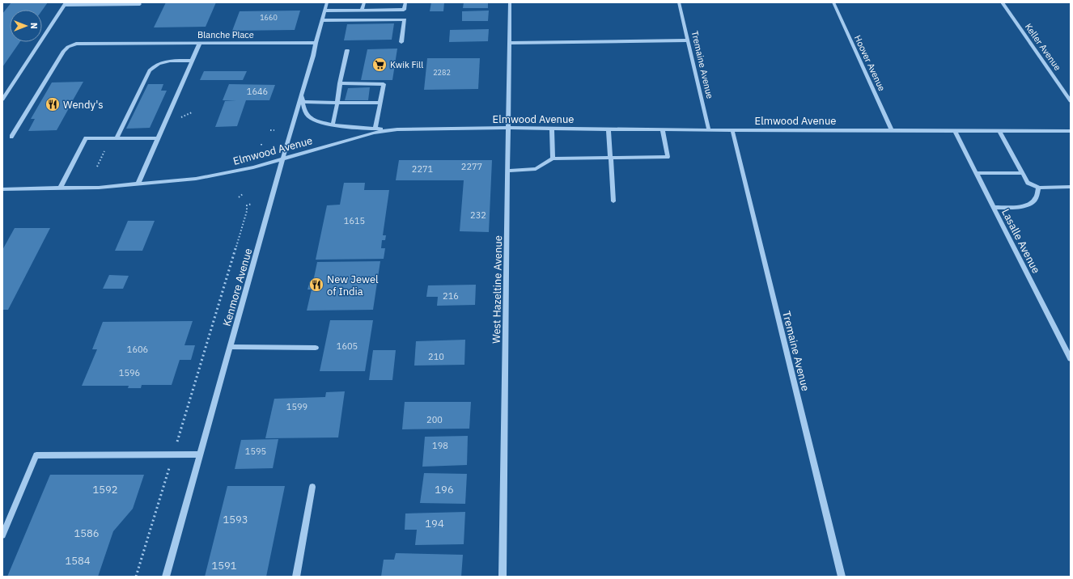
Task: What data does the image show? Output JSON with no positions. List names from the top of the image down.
{
  "streets": {
    "street": [
      "Blanche Place",
      "Keller Avenue",
      "Hoover Avenue",
      "Tremaine Avenue",
      "Elmwood Avenue",
      "Lasalle Avenue",
      "Kenmore Avenue",
      "West Hazeltine Avenue"
    ]
  },
  "crossings": [
    ["Blanche Place", "Kenmore Avenue"],
    ["Hoover Avenue", "Elmwood Avenue"],
    ["Tremaine Avenue", "Elmwood Avenue"],
    ["Elmwood Avenue", "Lasalle Avenue"],
    ["Elmwood Avenue", "Kenmore Avenue"],
    ["Elmwood Avenue", "West Hazeltine Avenue"]
  ],
  "places": {
    "supermarket": ["Kwik Fill"],
    "restaurant": ["Wendy's", "New Jewel of India"]
  },
  "house_numbers": [
    "1660",
    "2282",
    "1646",
    "2277",
    "2271",
    "232",
    "1615",
    "216",
    "1605",
    "1606",
    "210",
    "1596",
    "1599",
    "200",
    "198",
    "1595",
    "1592",
    "196",
    "1593",
    "194",
    "1586",
    "1584",
    "1591"
  ],
  "north": "right"
}
